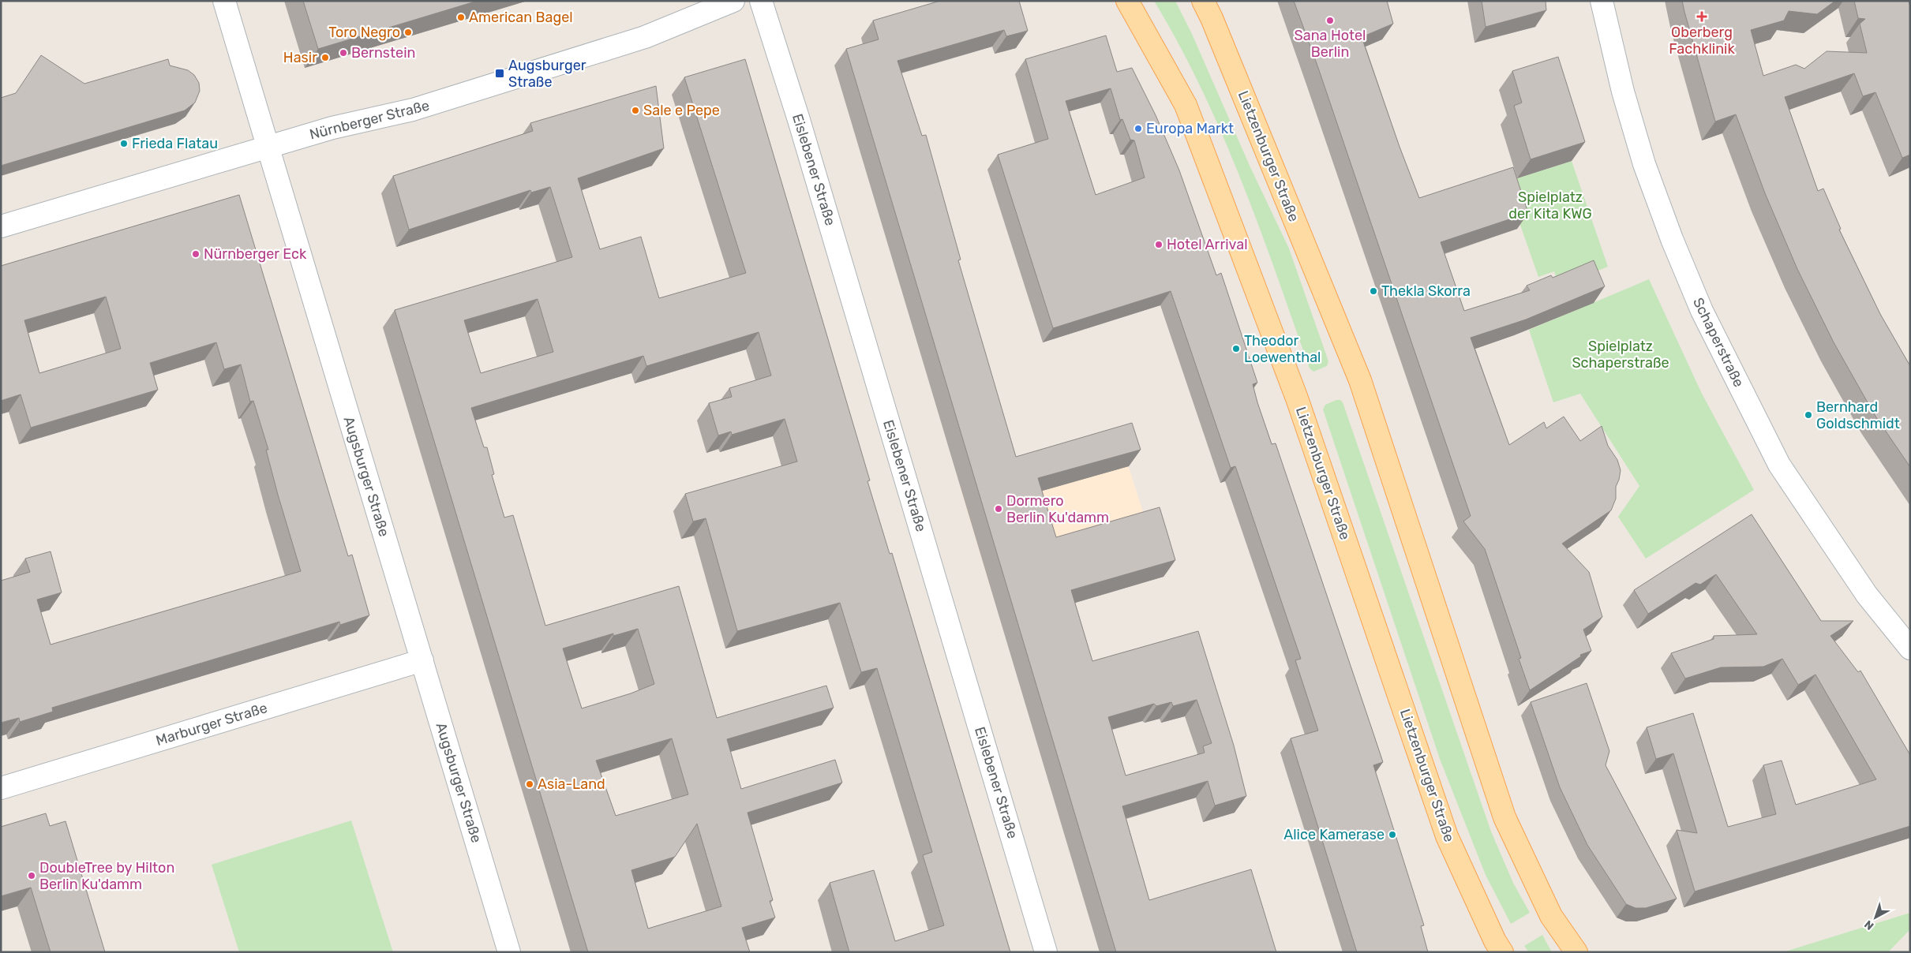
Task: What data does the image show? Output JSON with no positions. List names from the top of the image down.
{
  "streets": {
    "main road": ["Lietzenburger Straße"],
    "street": [
      "Nürnberger Straße",
      "Eislebener Straße",
      "Schaperstraße",
      "Augsburger Straße",
      "Marburger Straße"
    ]
  },
  "crossings": [
    ["Nürnberger Straße", "Augsburger Straße"],
    ["Augsburger Straße", "Marburger Straße"]
  ],
  "parks": ["Spielplatz der Kita KWG", "Spielplatz Schaperstraße"],
  "places": {
    "health": ["Oberberg Fachklinik"],
    "other": [
      "American Bagel",
      "Sana Hotel Berlin",
      "Toro Negro",
      "Bernstein",
      "Hasir",
      "Sale e Pepe",
      "Europa Markt",
      "Frieda Flatau",
      "Hotel Arrival",
      "Nürnberger Eck",
      "Thekla Skorra",
      "Theodor Loewenthal",
      "Bernhard Goldschmidt",
      "Dormero Berlin Ku'damm",
      "Asia-Land",
      "Alice Kamerase",
      "DoubleTree by Hilton Berlin Ku'damm"
    ],
    "transit": ["Augsburger Straße"]
  },
  "north": "bottom left"
}
